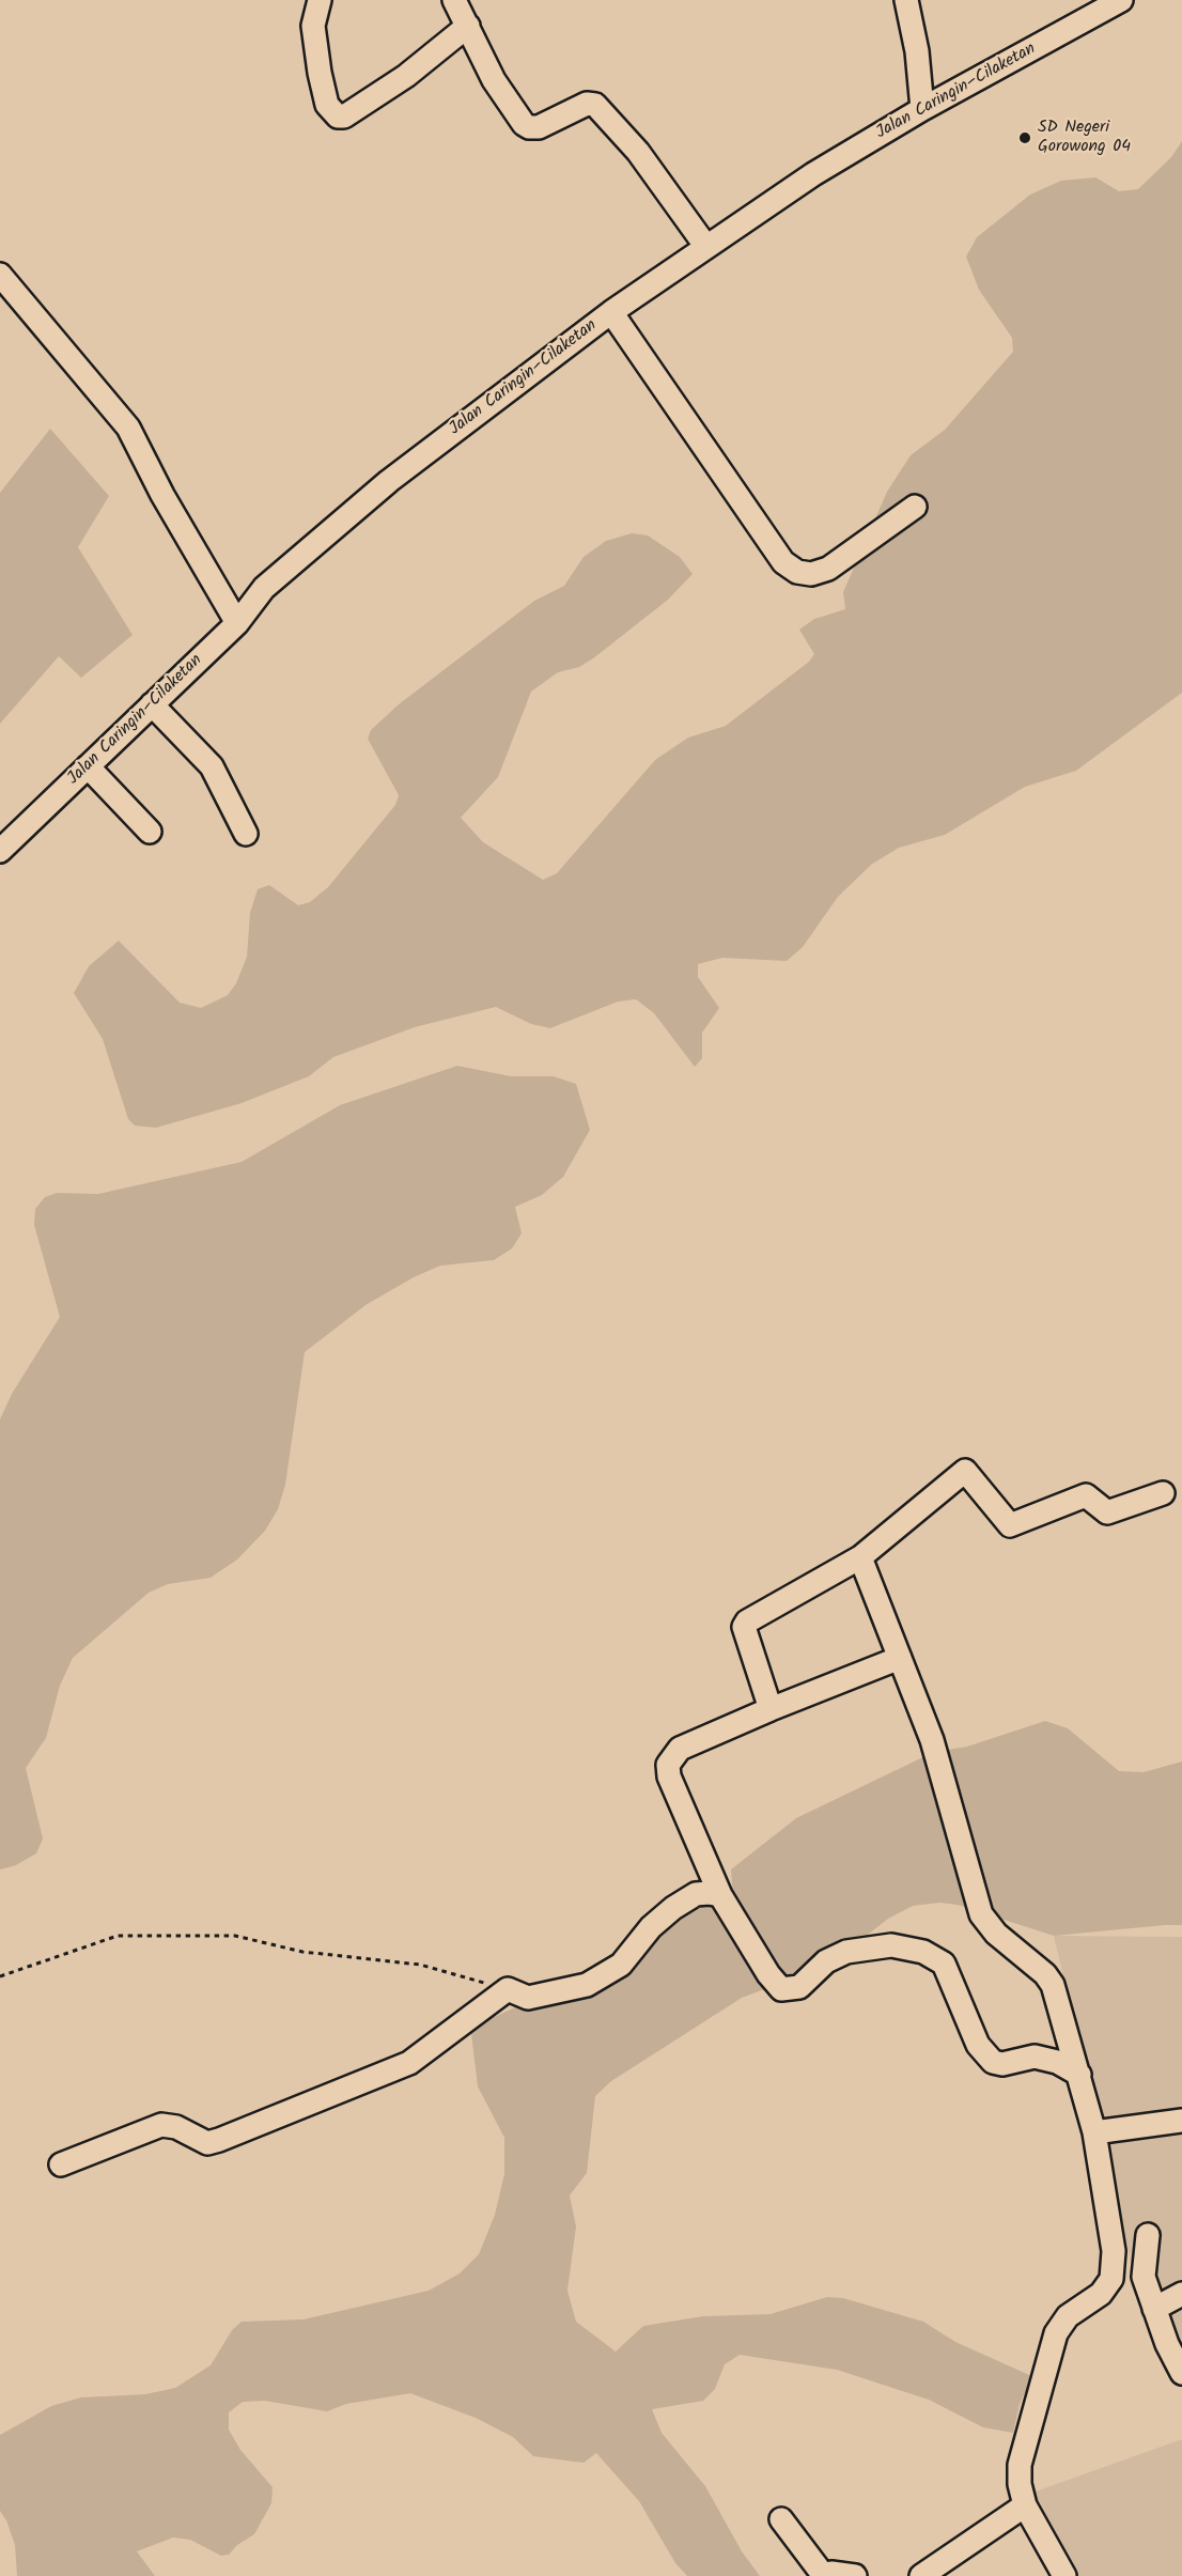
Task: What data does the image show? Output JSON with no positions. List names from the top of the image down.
{
  "streets": {
    "street": ["Jalan Caringin–Cilaketan"]
  },
  "places": ["SD Negeri Gorowong 04"]
}
